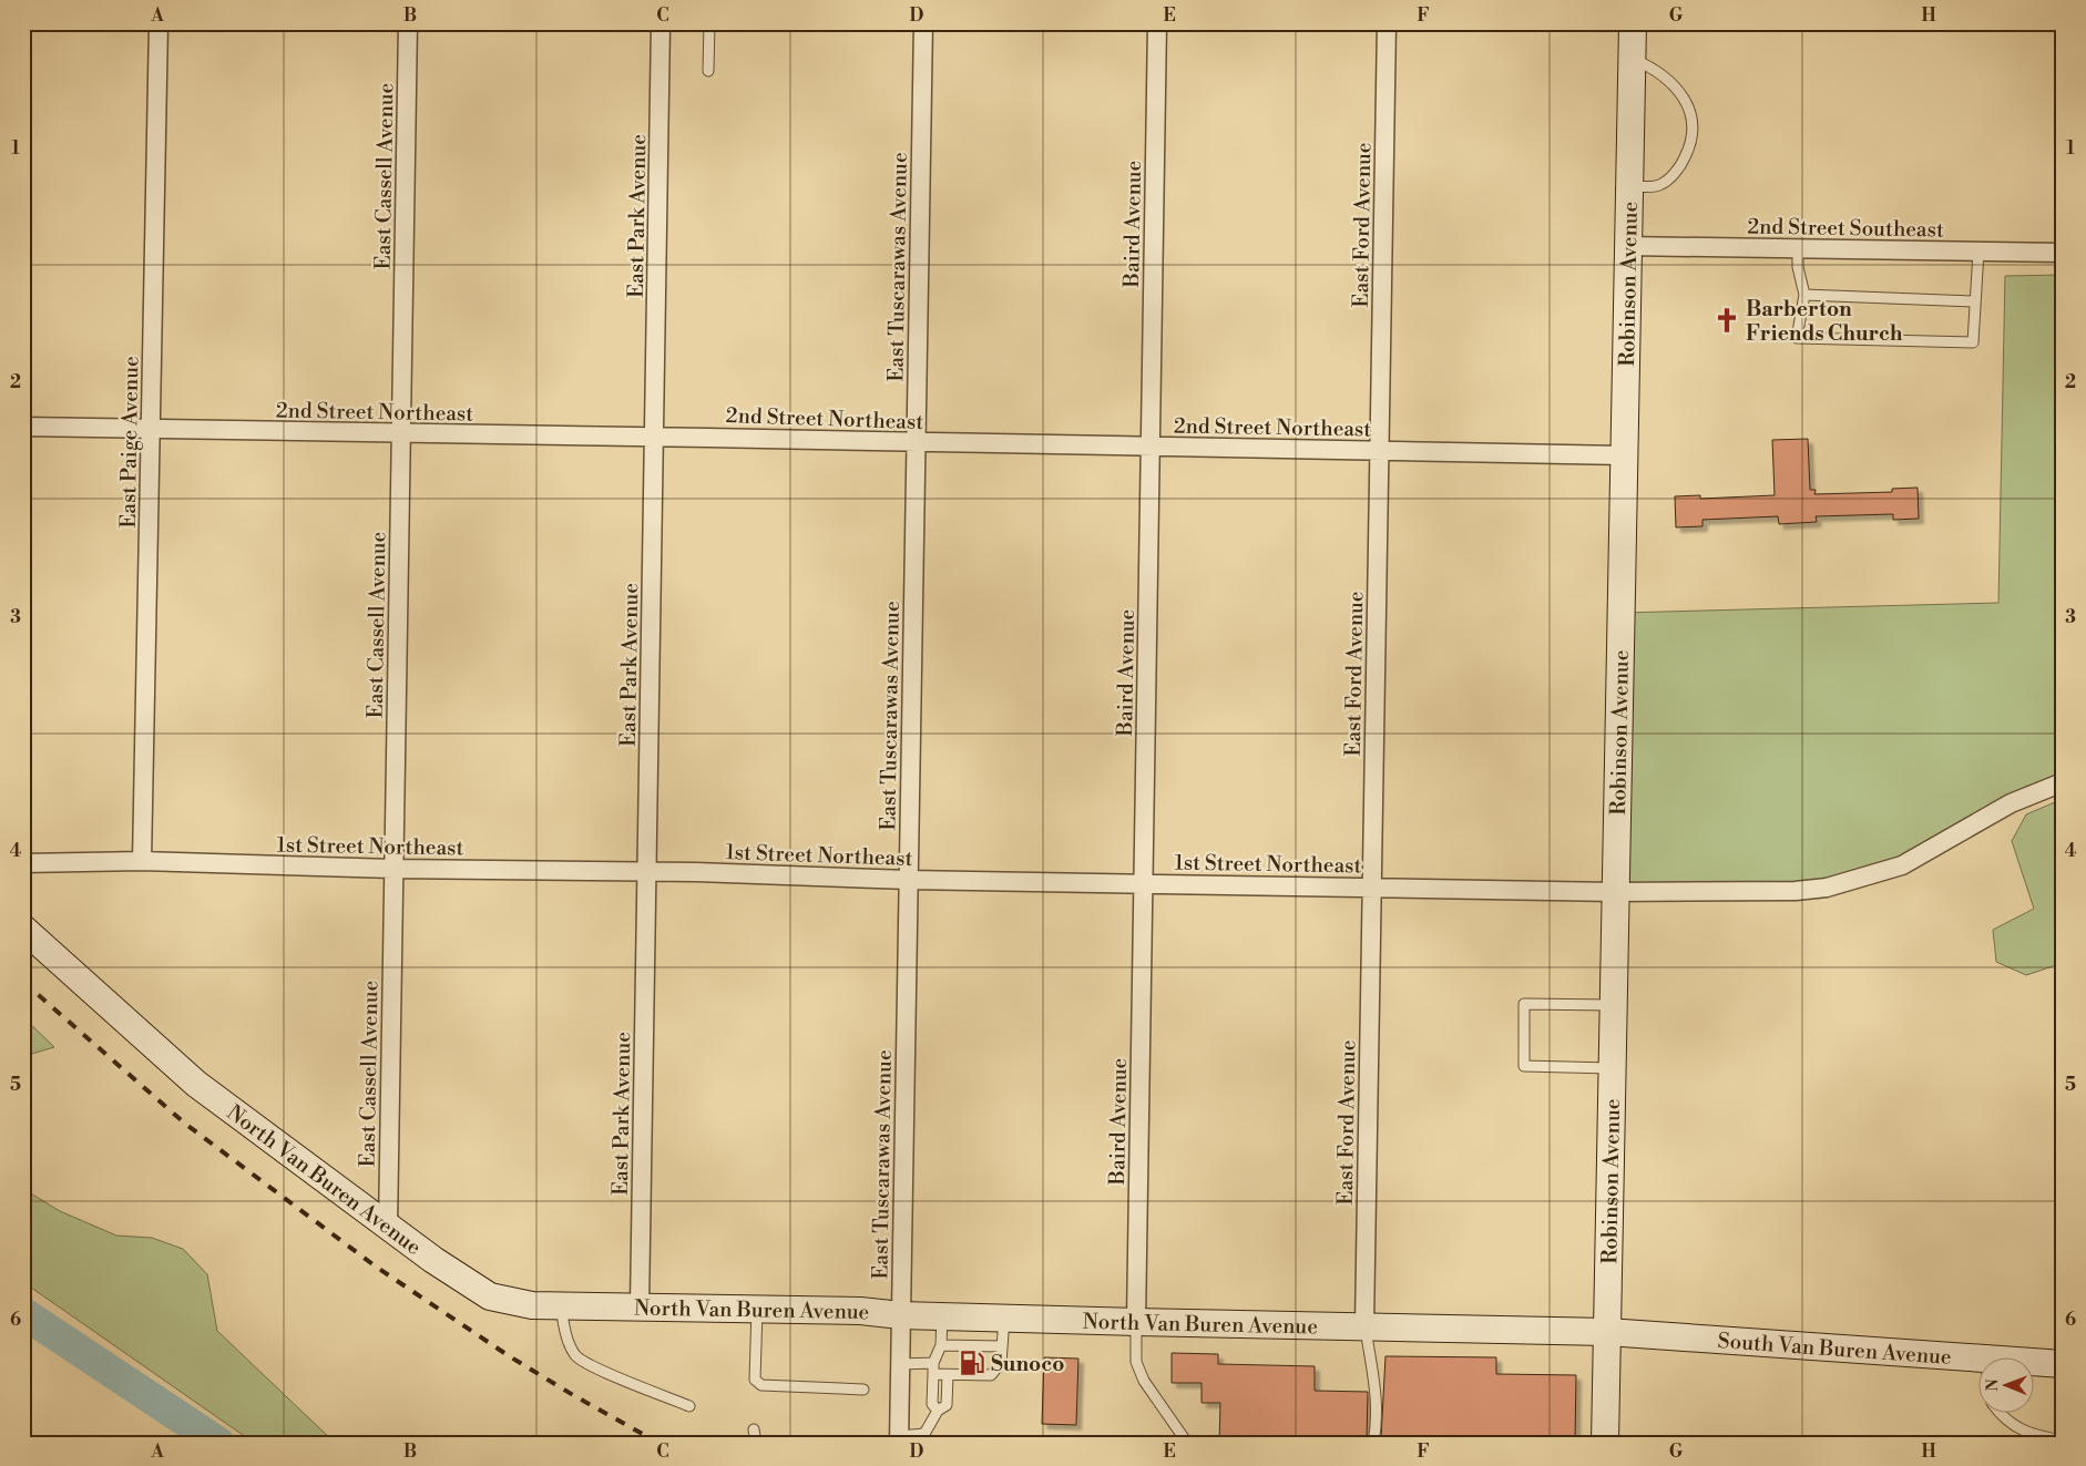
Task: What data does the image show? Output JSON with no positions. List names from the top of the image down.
{
  "streets": {
    "main road": ["Robinson Avenue", "North Van Buren Avenue", "South Van Buren Avenue"],
    "street": [
      "East Cassell Avenue",
      "East Park Avenue",
      "Baird Avenue",
      "East Ford Avenue",
      "2nd Street Southeast",
      "East Tuscarawas Avenue",
      "2nd Street Northeast",
      "East Paige Avenue",
      "1st Street Northeast"
    ]
  },
  "crossings": [
    ["East Cassell Avenue", "2nd Street Northeast"],
    ["East Cassell Avenue", "1st Street Northeast"],
    ["East Cassell Avenue", "North Van Buren Avenue"],
    ["East Park Avenue", "2nd Street Northeast"],
    ["East Park Avenue", "1st Street Northeast"],
    ["East Park Avenue", "North Van Buren Avenue"],
    ["Baird Avenue", "2nd Street Northeast"],
    ["Baird Avenue", "1st Street Northeast"],
    ["Baird Avenue", "North Van Buren Avenue"],
    ["East Ford Avenue", "2nd Street Northeast"],
    ["East Ford Avenue", "1st Street Northeast"],
    ["East Ford Avenue", "North Van Buren Avenue"],
    ["2nd Street Southeast", "Robinson Avenue"],
    ["East Tuscarawas Avenue", "2nd Street Northeast"],
    ["East Tuscarawas Avenue", "1st Street Northeast"],
    ["East Tuscarawas Avenue", "North Van Buren Avenue"],
    ["Robinson Avenue", "2nd Street Northeast"],
    ["Robinson Avenue", "1st Street Northeast"],
    ["Robinson Avenue", "North Van Buren Avenue"],
    ["Robinson Avenue", "South Van Buren Avenue"],
    ["2nd Street Northeast", "East Paige Avenue"],
    ["East Paige Avenue", "1st Street Northeast"],
    ["North Van Buren Avenue", "South Van Buren Avenue"]
  ],
  "places": {
    "church": ["Barberton Friends Church"],
    "fuel station": ["Sunoco"]
  },
  "north": "left",
  "grid": {
    "columns": [
      "A",
      "B",
      "C",
      "D",
      "E",
      "F",
      "G",
      "H"
    ],
    "rows": [
      "1",
      "2",
      "3",
      "4",
      "5",
      "6"
    ]
  }
}
